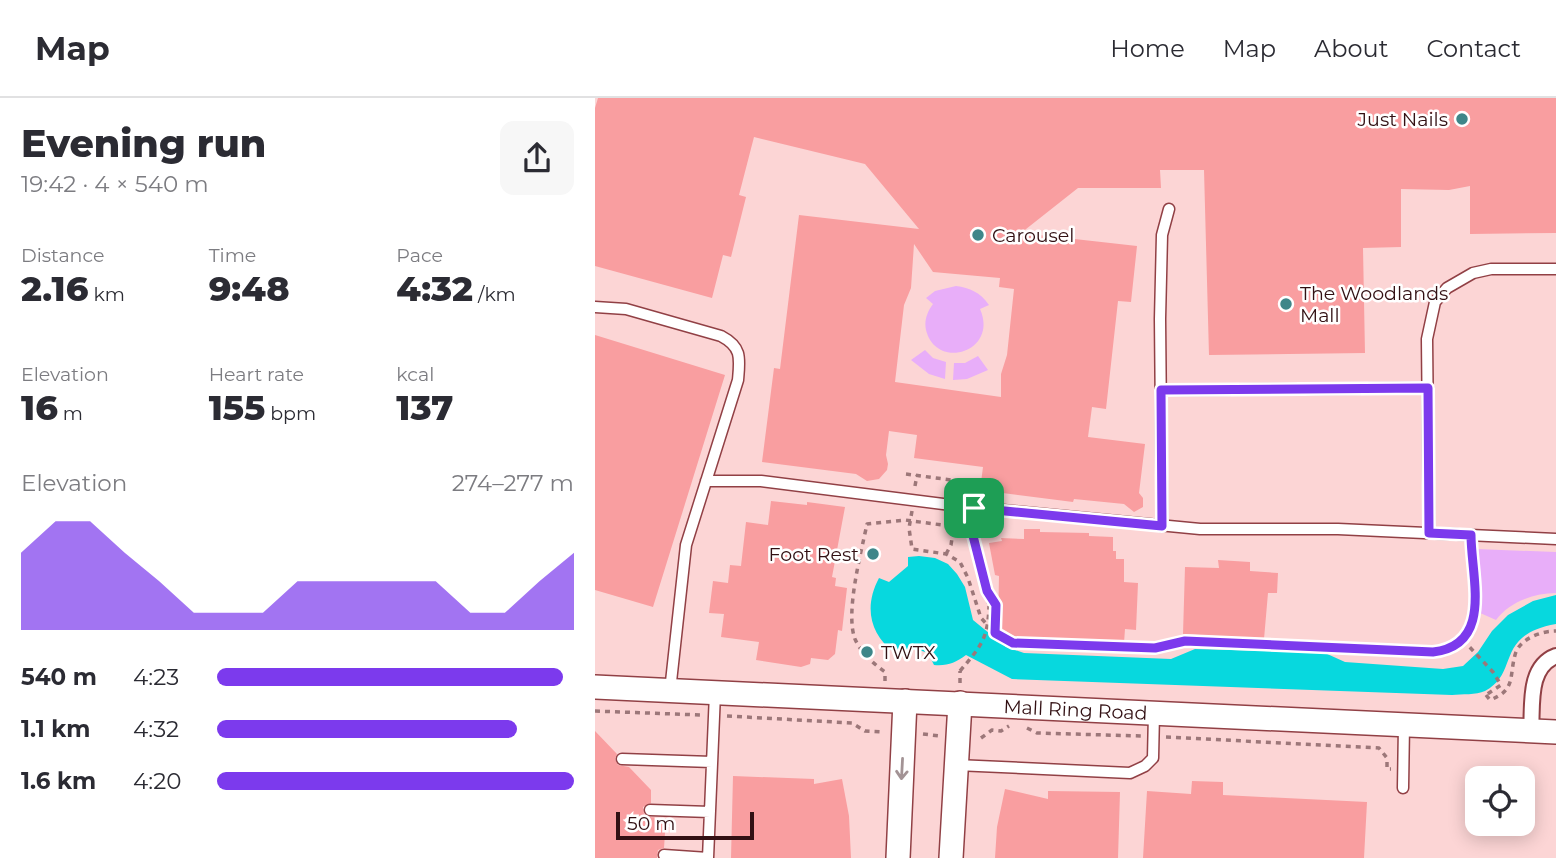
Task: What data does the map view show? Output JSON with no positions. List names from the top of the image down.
{
  "streets": {
    "street": ["Mall Ring Road"]
  },
  "places": [
    "Just Nails",
    "Carousel",
    "The Woodlands Mall",
    "Foot Rest",
    "TWTX"
  ],
  "scale_bar": "50 m",
  "page": {
    "header": "Map",
    "nav": [
      "Home",
      "Map",
      "About",
      "Contact"
    ],
    "heading": ["Evening run", "19:42 · 4 × 540 m"],
    "stats": [
      ["Distance", "2.16 km"],
      ["Time", "9:48"],
      ["Pace", "4:32 /km"],
      ["Elevation", "16 m"],
      ["Heart rate", "155 bpm"],
      ["kcal", "137"]
    ],
    "chart": ["Elevation", "274–277 m"],
    "list": [
      {
        "name": "540 m",
        "note": "4:23"
      },
      {
        "name": "1.1 km",
        "note": "4:32"
      },
      {
        "name": "1.6 km",
        "note": "4:20"
      }
    ],
    "scale": "50 m"
  }
}
